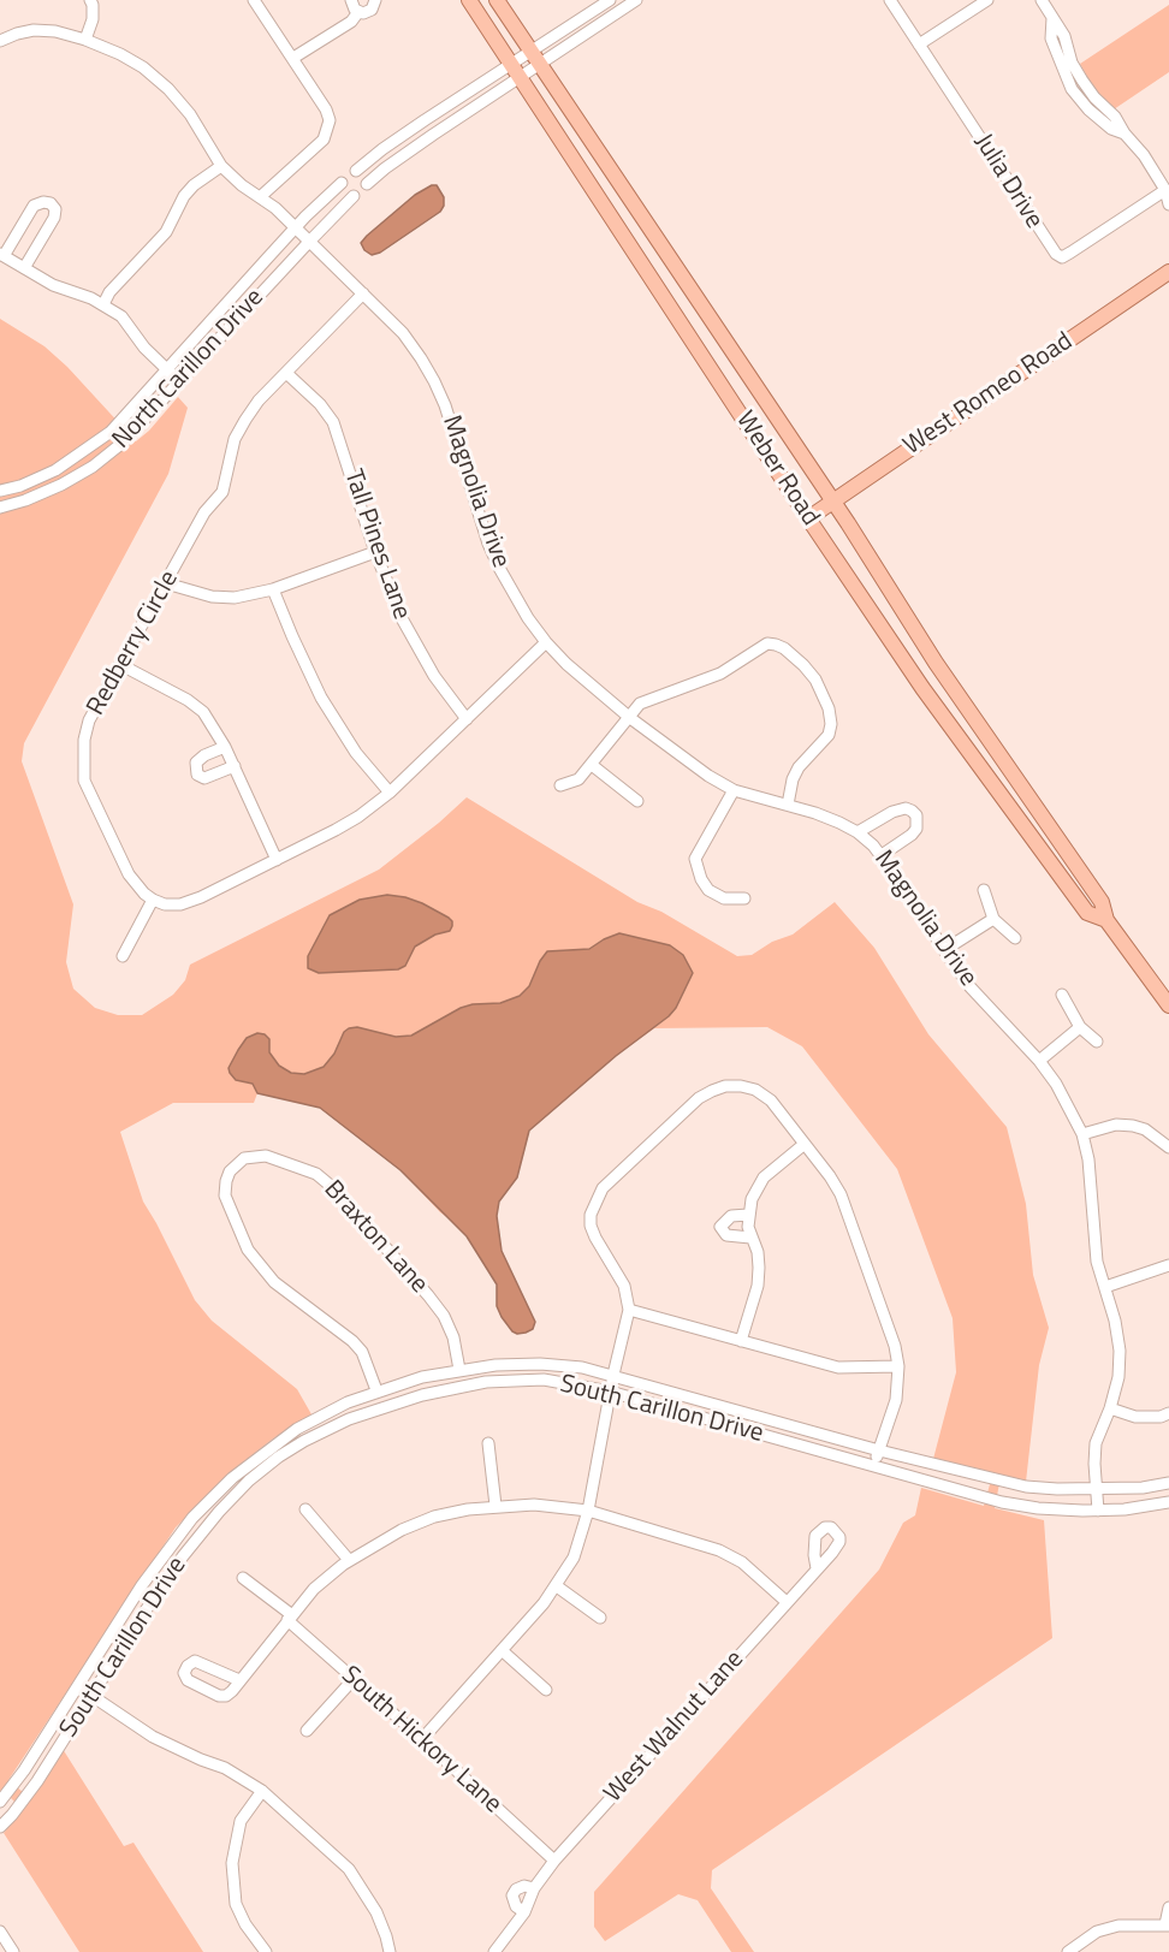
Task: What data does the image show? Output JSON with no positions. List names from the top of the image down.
{
  "streets": {
    "main road": ["West Romeo Road", "Weber Road"],
    "street": [
      "Julia Drive",
      "North Carillon Drive",
      "Magnolia Drive",
      "Tall Pines Lane",
      "Redberry Circle",
      "Braxton Lane",
      "South Carillon Drive",
      "West Walnut Lane",
      "South Hickory Lane"
    ]
  },
  "crossings": [
    ["North Carillon Drive", "Magnolia Drive"],
    ["West Romeo Road", "Weber Road"],
    ["Magnolia Drive", "Redberry Circle"],
    ["Magnolia Drive", "South Carillon Drive"],
    ["Tall Pines Lane", "Redberry Circle"],
    ["Braxton Lane", "South Carillon Drive"],
    ["West Walnut Lane", "South Hickory Lane"]
  ]
}
